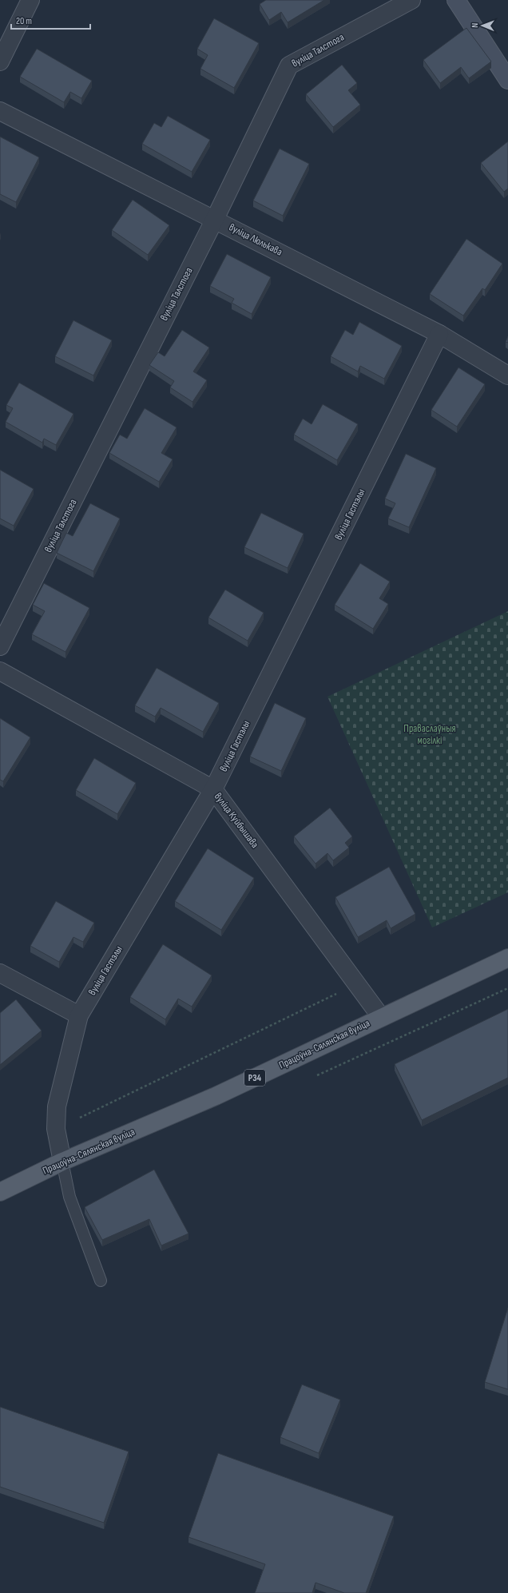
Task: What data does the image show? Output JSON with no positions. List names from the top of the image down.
{
  "streets": {
    "main road": ["Працоўна-Сялянская вуліца", "Р34"],
    "street": [
      "вуліца Талстога",
      "вуліца Люлькава",
      "вуліца Гастэлы",
      "вуліца Куйбышава"
    ]
  },
  "crossings": [
    ["вуліца Талстога", "вуліца Люлькава"],
    ["вуліца Люлькава", "вуліца Гастэлы"],
    ["вуліца Гастэлы", "вуліца Куйбышава"],
    ["вуліца Гастэлы", "Працоўна-Сялянская вуліца"],
    ["вуліца Куйбышава", "Працоўна-Сялянская вуліца"]
  ],
  "parks": ["Праваслаўныя могілкі"],
  "scale_bar": "20 m",
  "north": "left"
}
